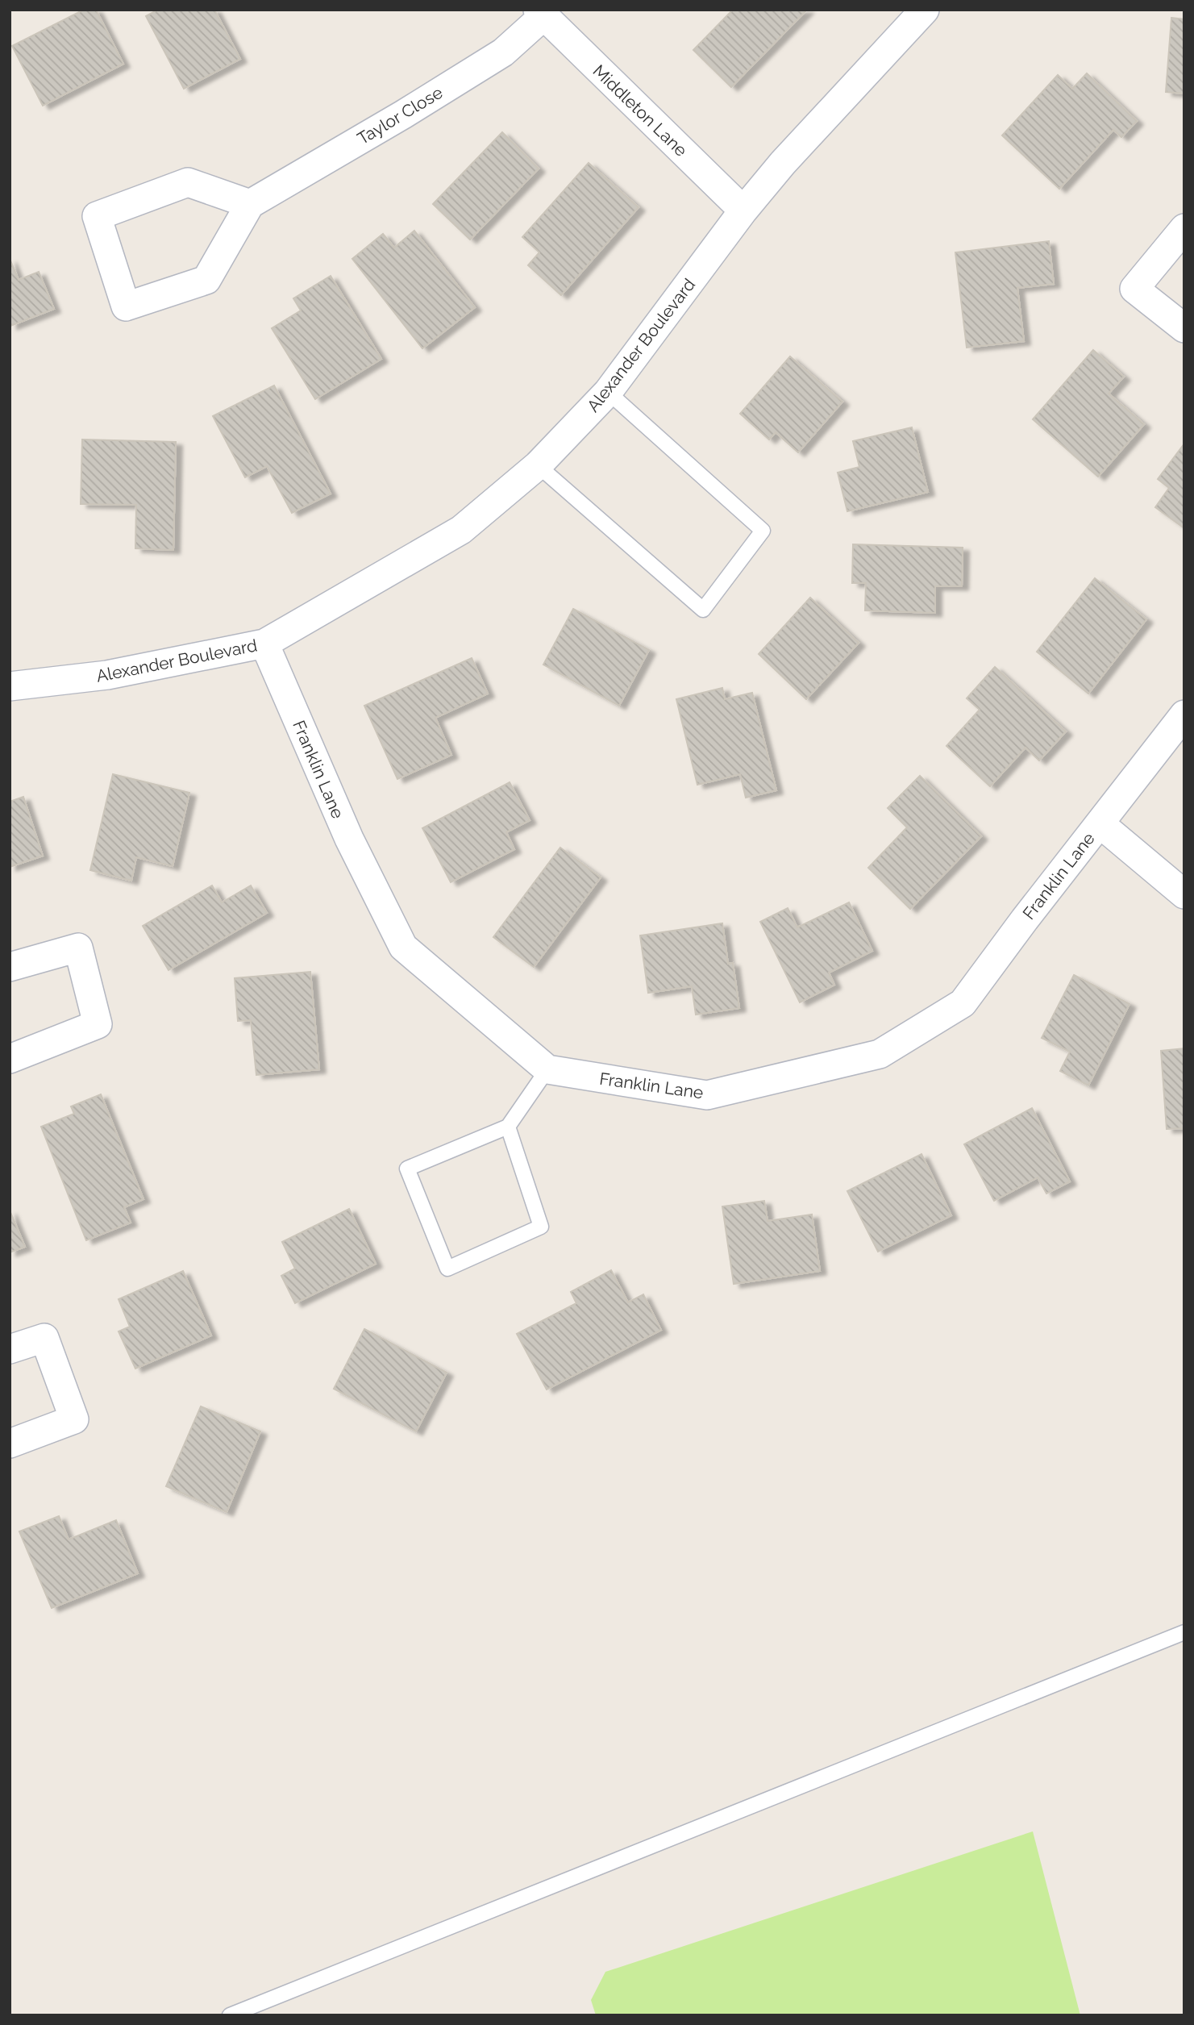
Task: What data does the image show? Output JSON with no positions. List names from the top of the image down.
{
  "streets": {
    "street": [
      "Middleton Lane",
      "Taylor Close",
      "Alexander Boulevard",
      "Franklin Lane"
    ]
  },
  "crossings": [
    ["Middleton Lane", "Taylor Close"],
    ["Middleton Lane", "Alexander Boulevard"],
    ["Alexander Boulevard", "Franklin Lane"]
  ]
}
